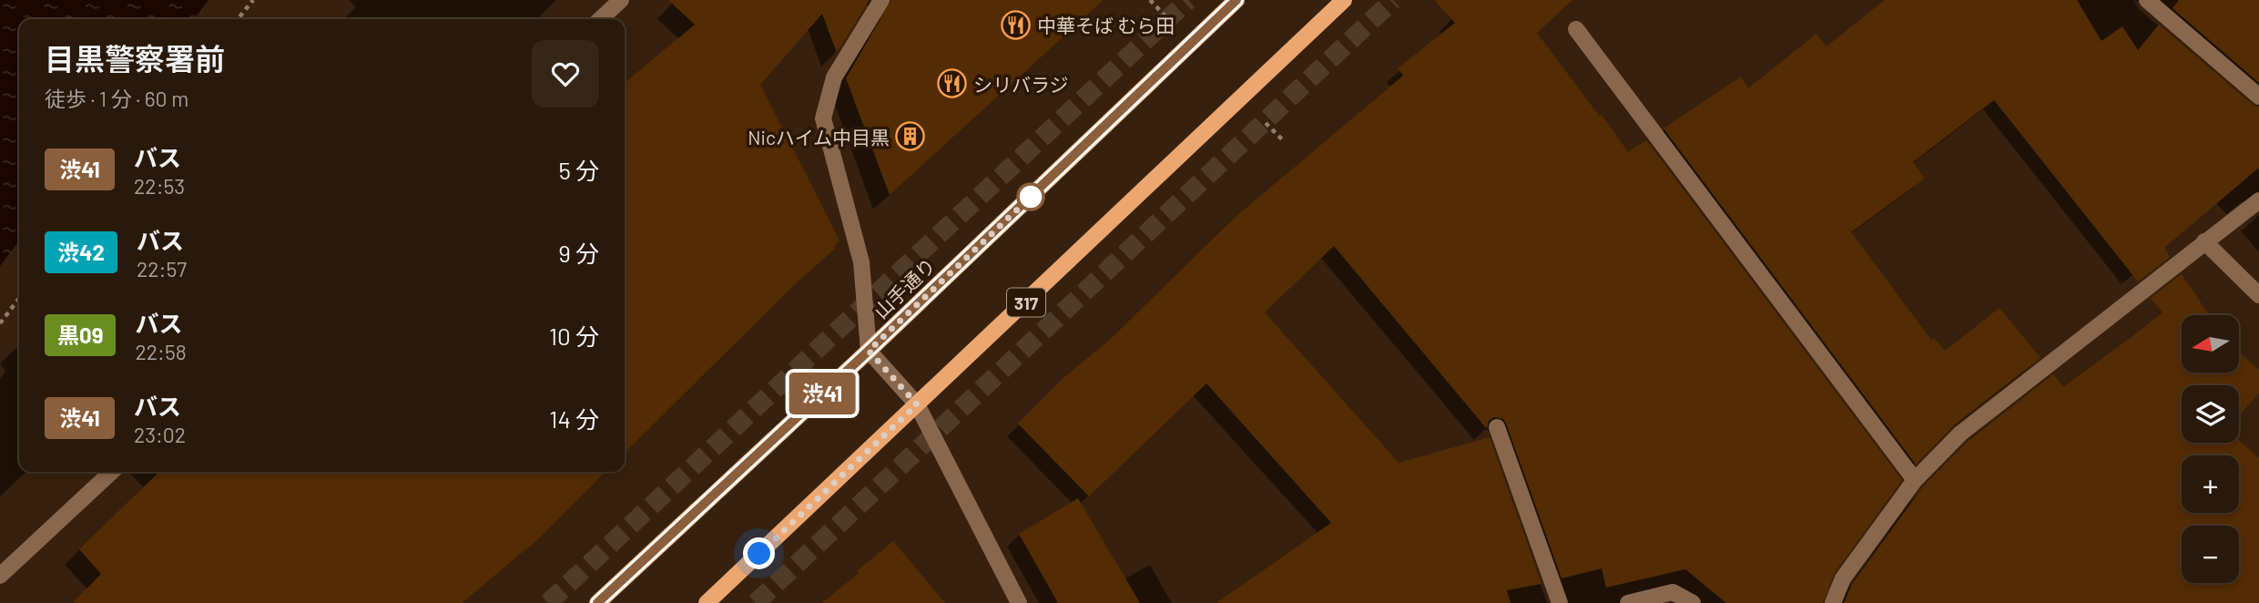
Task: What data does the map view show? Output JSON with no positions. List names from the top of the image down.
{
  "streets": {
    "main road": ["山手通り", "317"]
  },
  "places": {
    "restaurant": ["中華そば むら田", "シリバラジ"],
    "building": ["Nicハイム中目黒"]
  },
  "lines": ["bus line 渋41"],
  "north": "left",
  "page": {
    "on_map": "渋41",
    "heading": ["目黒警察署前", "徒歩 · 1 分 · 60 m"],
    "list": [
      {
        "mark": "渋41",
        "name": "バス",
        "note": "22:53",
        "value": "5 分"
      },
      {
        "mark": "渋42",
        "name": "バス",
        "note": "22:57",
        "value": "9 分"
      },
      {
        "mark": "黒09",
        "name": "バス",
        "note": "22:58",
        "value": "10 分"
      },
      {
        "mark": "渋41",
        "name": "バス",
        "note": "23:02",
        "value": "14 分"
      }
    ],
    "map_buttons": ["+", "−"]
  }
}
